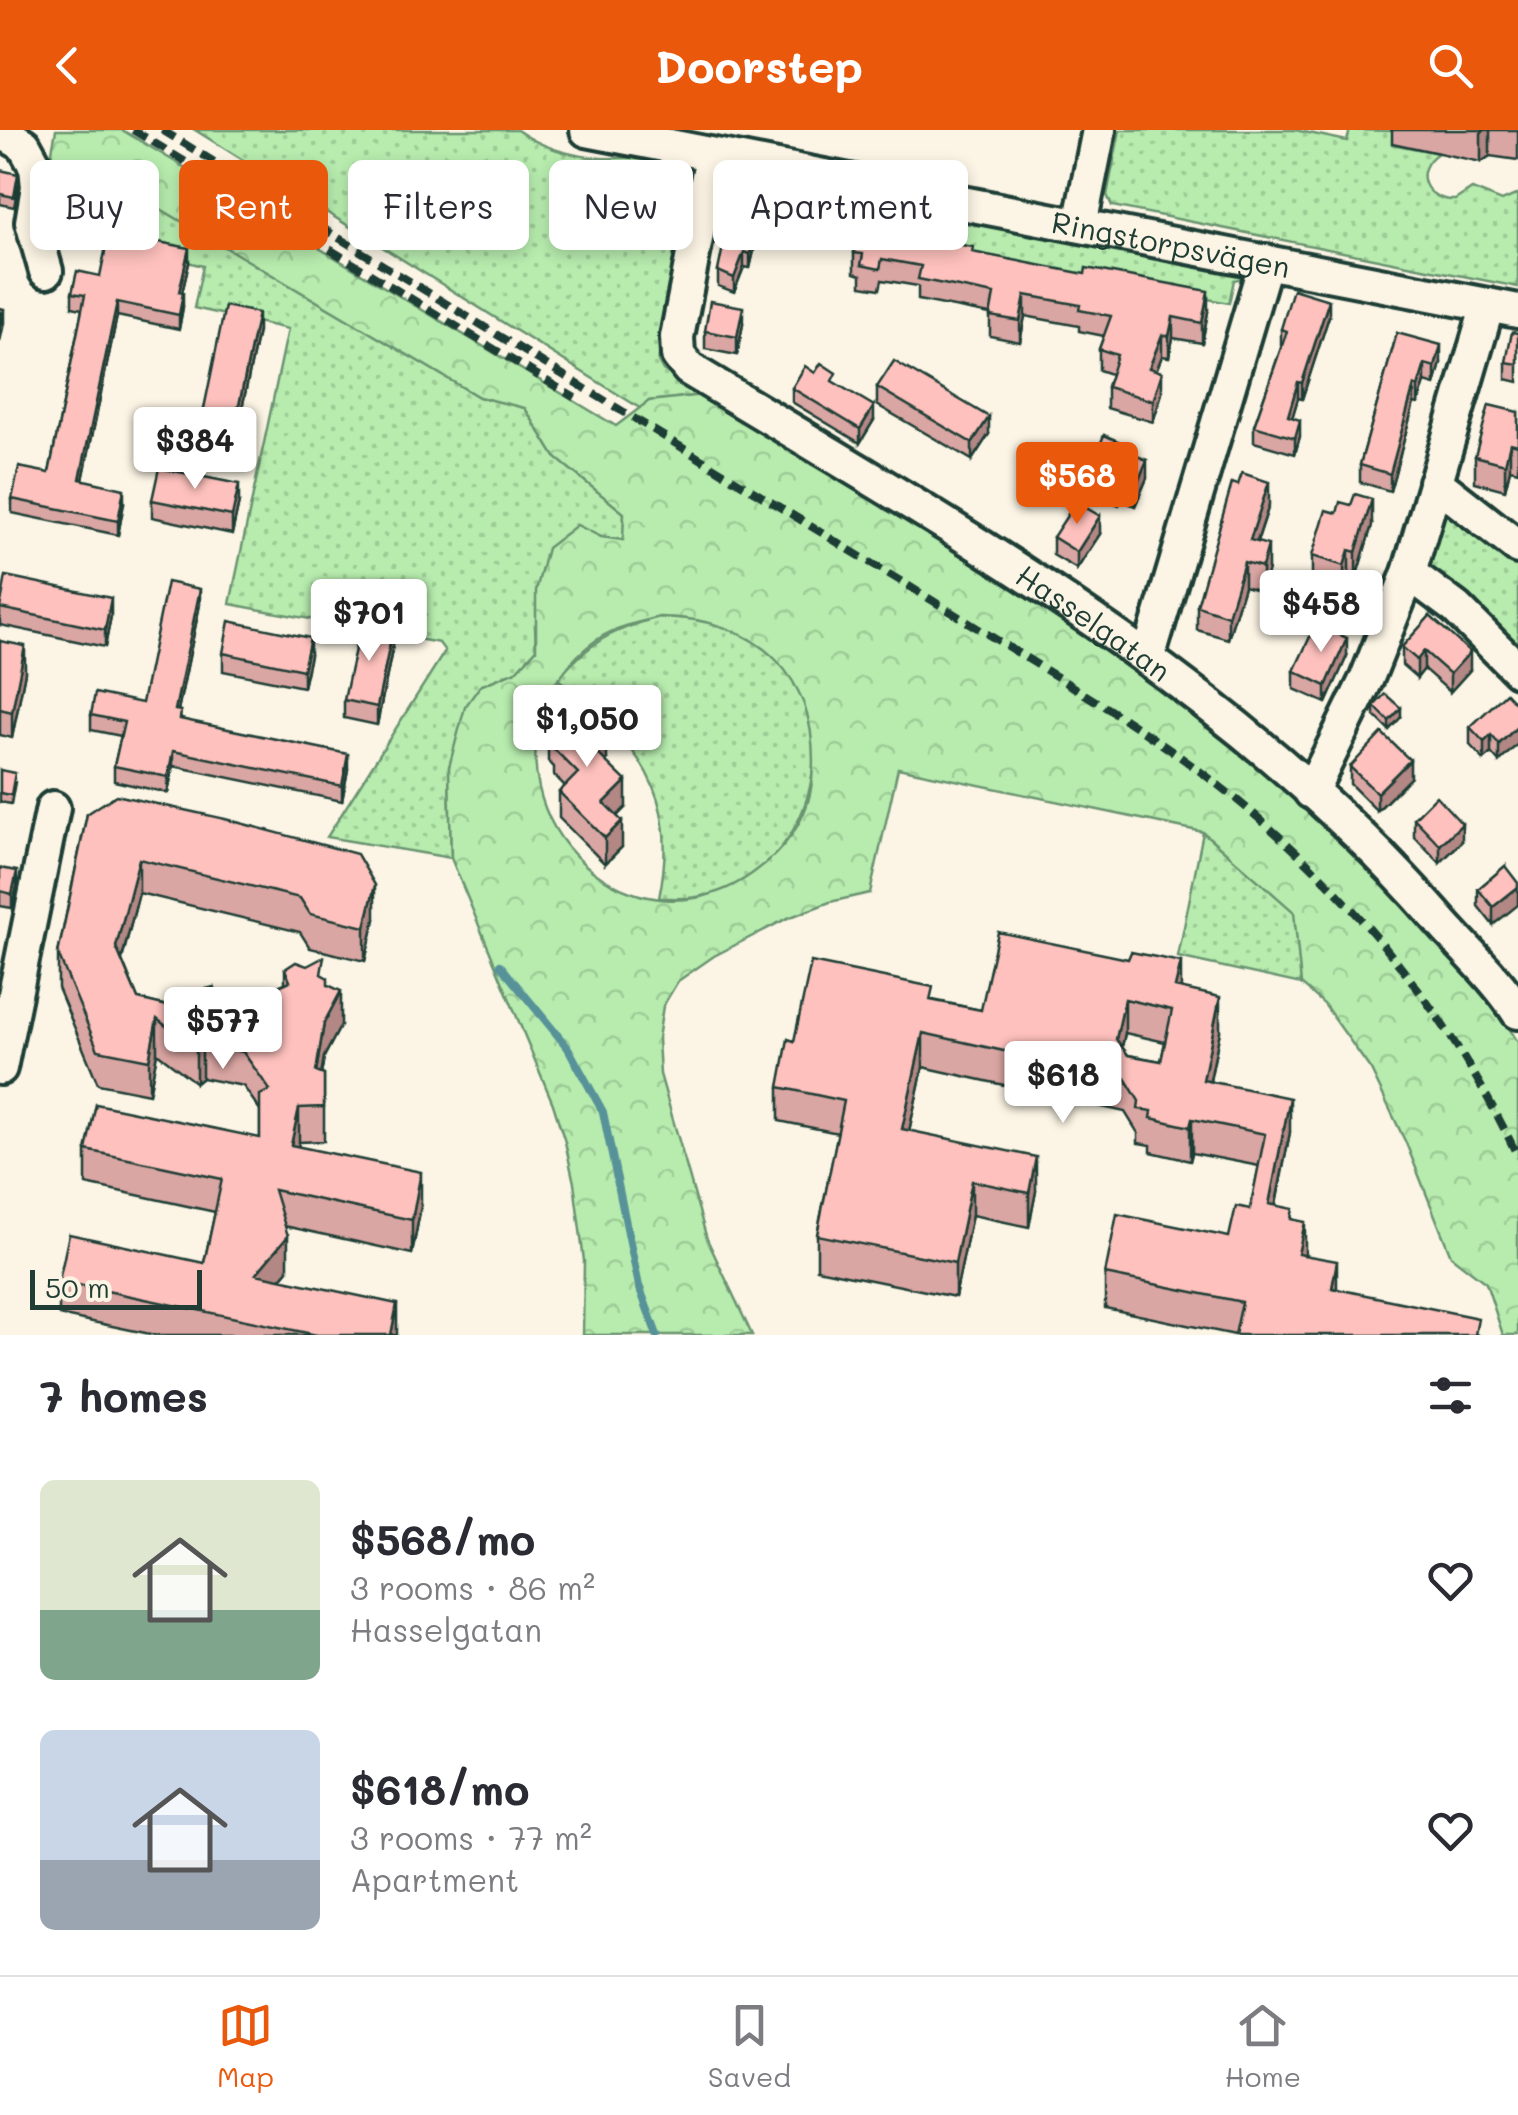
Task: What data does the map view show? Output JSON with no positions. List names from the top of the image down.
{
  "streets": {
    "street": ["Ringstorpsvägen", "Hasselgatan"]
  },
  "crossings": [
    ["Ringstorpsvägen", "Hasselgatan"]
  ],
  "scale_bar": "50 m",
  "page": {
    "header": "Doorstep",
    "chip": [
      "Buy",
      "Rent",
      "Filters",
      "New",
      "Apartment"
    ],
    "price": [
      "$384",
      "$568",
      "$458",
      "$701",
      "$1,050",
      "$577",
      "$618"
    ],
    "scale": "50 m",
    "heading": "7 homes",
    "list": [
      {
        "name": "$568/mo",
        "note": "3 rooms · 86 m² · Hasselgatan"
      },
      {
        "name": "$618/mo",
        "note": "3 rooms · 77 m² · Apartment"
      }
    ],
    "tabs": ["Map", "Saved", "Home"]
  }
}
